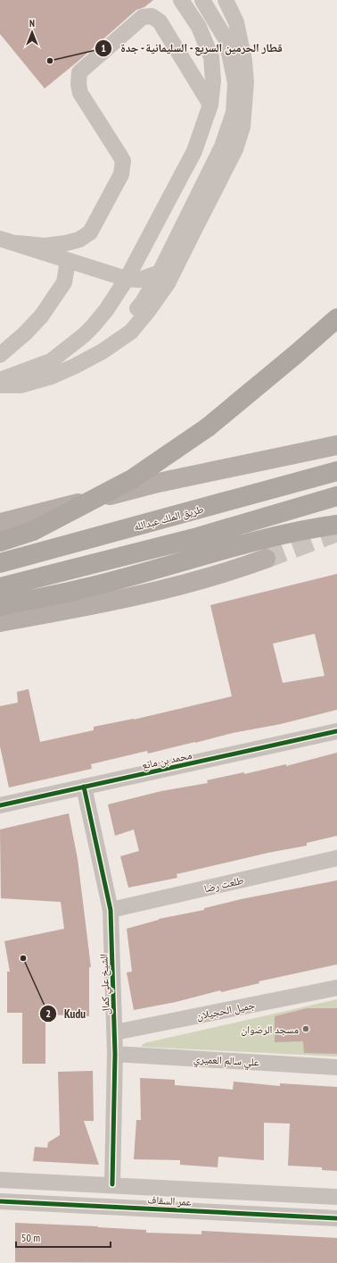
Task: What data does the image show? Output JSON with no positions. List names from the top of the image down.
{
  "streets": {
    "highway": ["طريق الملك عبدالله"],
    "street": [
      "محمد بن مانع",
      "طلعت رضا",
      "الشيخ علي كمال",
      "جميل الحجيلان",
      "علي سالم العميري",
      "عمر السقاف"
    ]
  },
  "crossings": [
    ["محمد بن مانع", "الشيخ علي كمال"],
    ["طلعت رضا", "الشيخ علي كمال"],
    ["الشيخ علي كمال", "جميل الحجيلان"],
    ["الشيخ علي كمال", "علي سالم العميري"],
    ["الشيخ علي كمال", "عمر السقاف"]
  ],
  "places": ["قطار الحرمين السريع - السليمانية - جدة", "Kudu", "مسجد الرضوان"],
  "scale_bar": "50 m",
  "north": "top"
}
